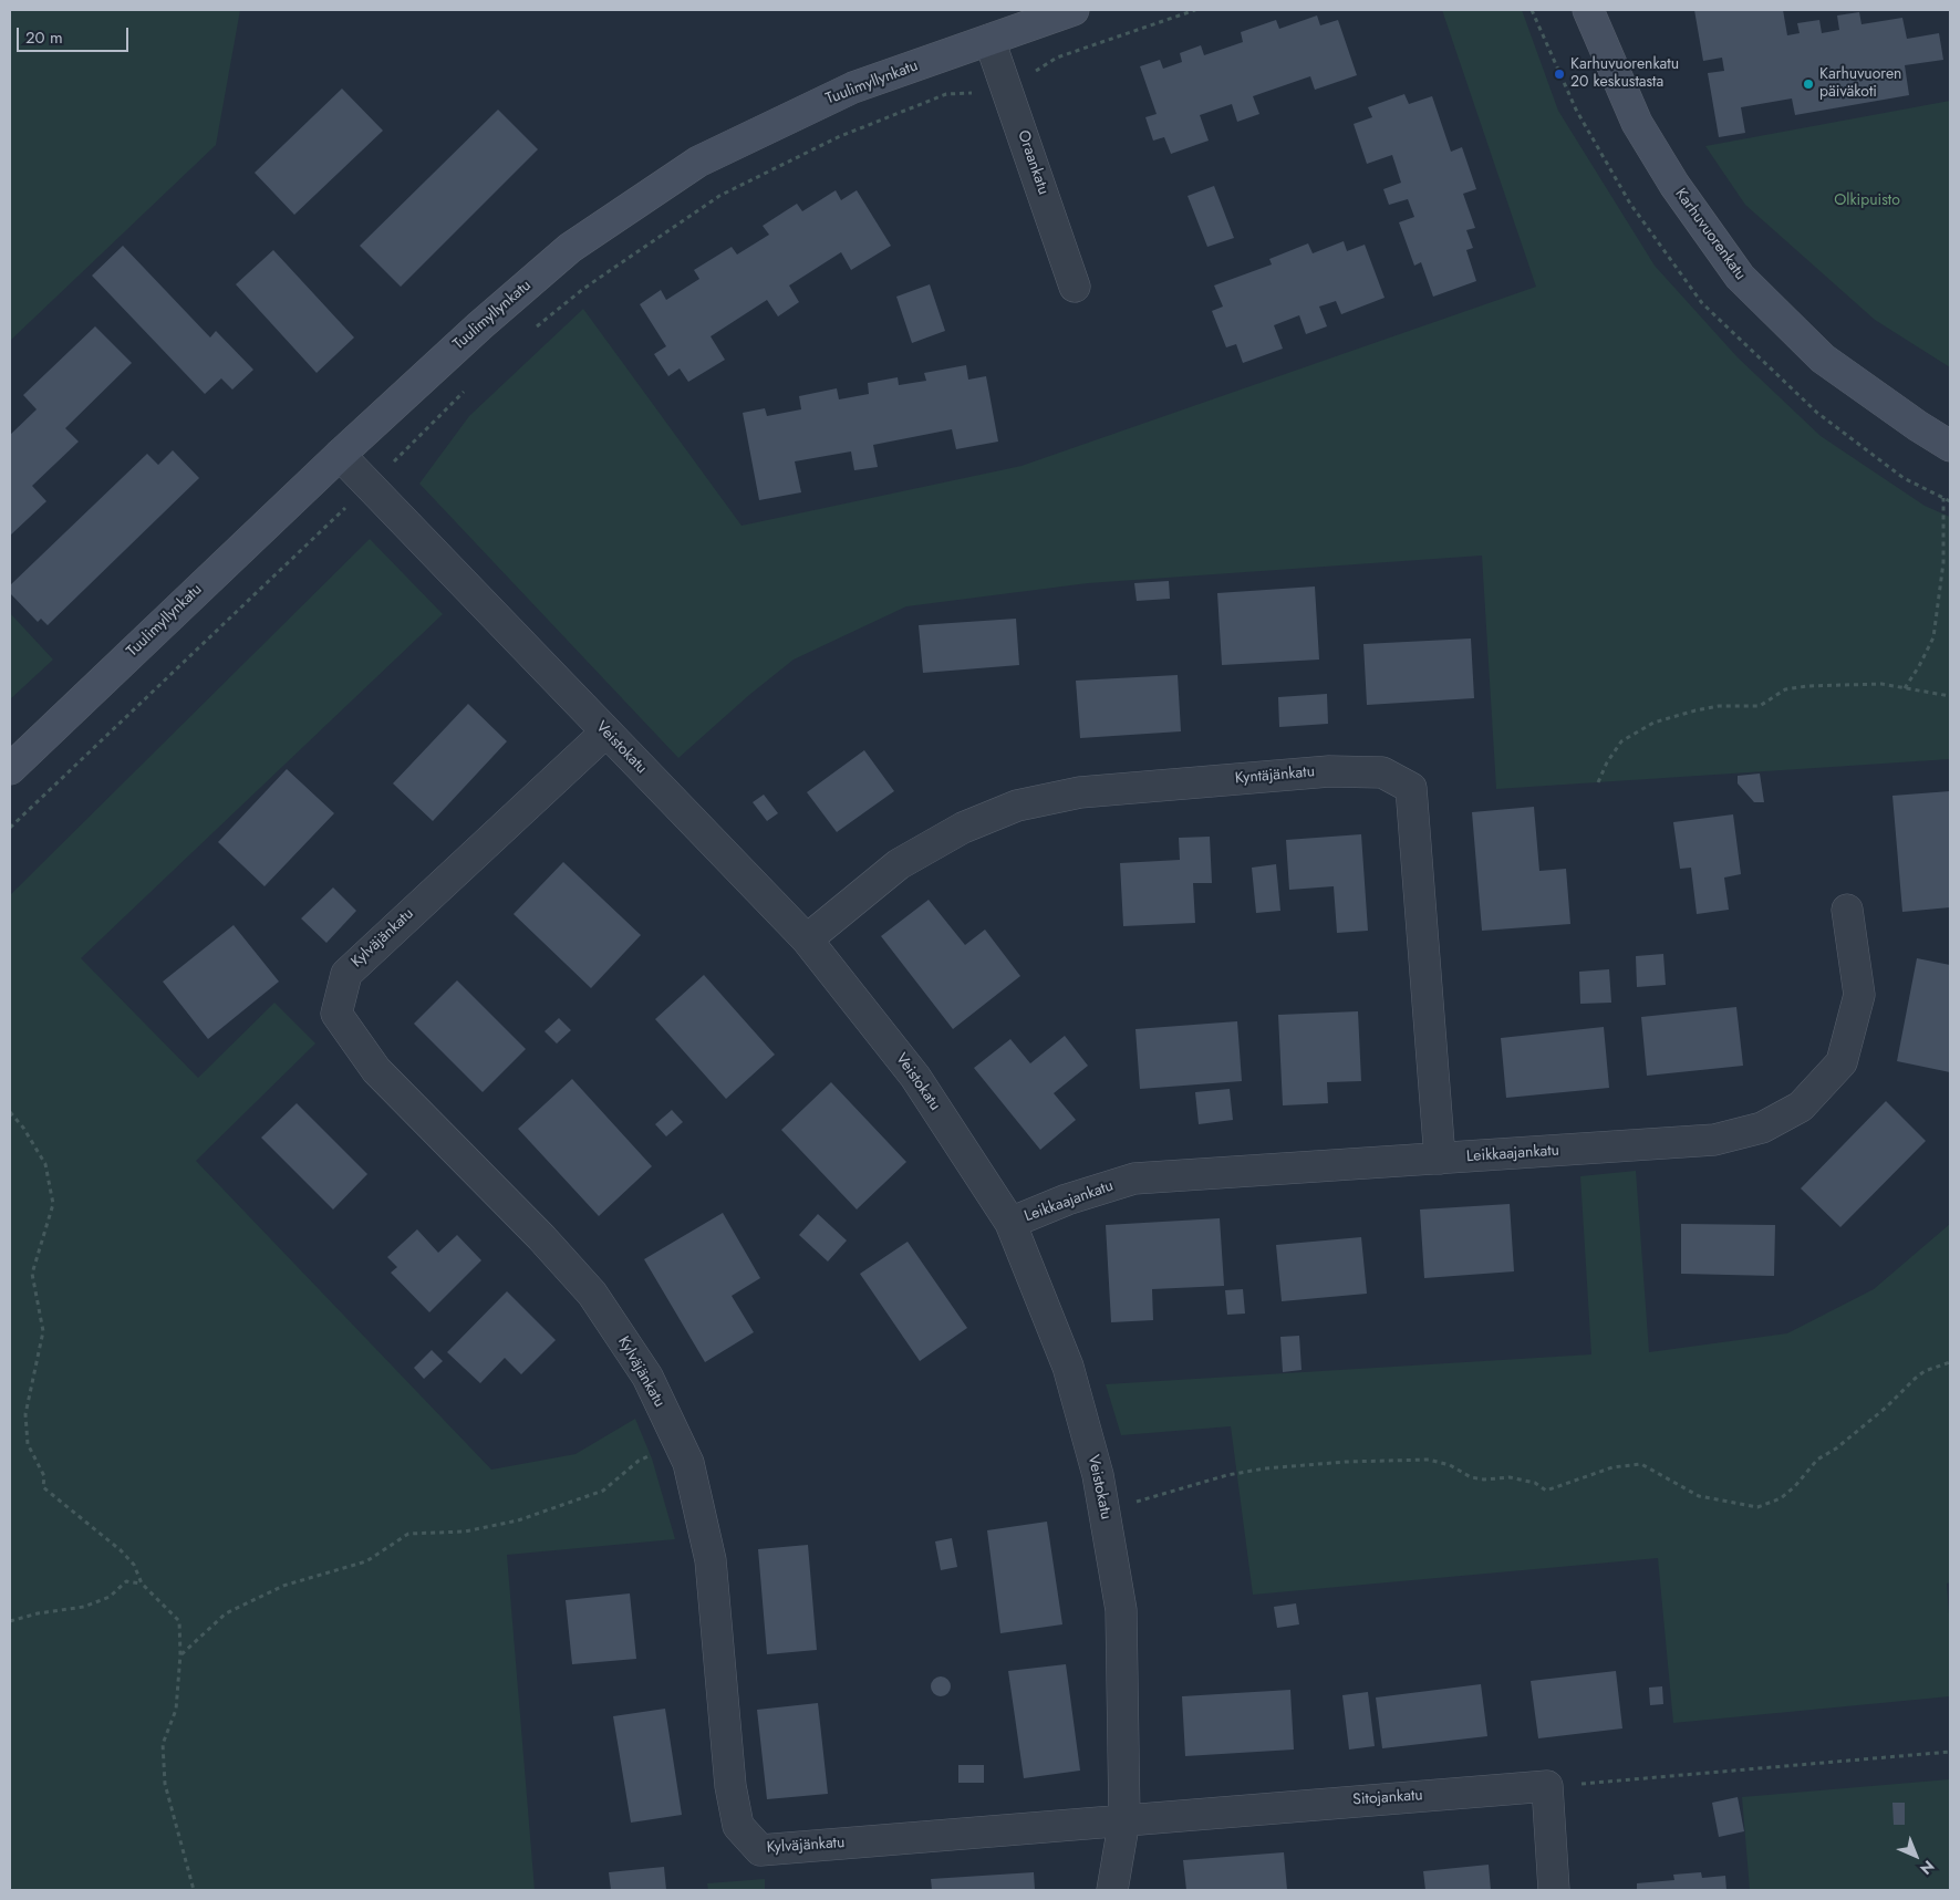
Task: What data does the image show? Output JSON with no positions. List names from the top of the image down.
{
  "streets": {
    "street": [
      "Tuulimyllynkatu",
      "Oraankatu",
      "Karhuvuorenkatu",
      "Veistokatu",
      "Kyntäjänkatu",
      "Kylväjänkatu",
      "Leikkaajankatu",
      "Sitojankatu"
    ]
  },
  "crossings": [
    ["Tuulimyllynkatu", "Oraankatu"],
    ["Tuulimyllynkatu", "Veistokatu"],
    ["Veistokatu", "Kyntäjänkatu"],
    ["Veistokatu", "Kylväjänkatu"],
    ["Veistokatu", "Leikkaajankatu"],
    ["Veistokatu", "Sitojankatu"],
    ["Kyntäjänkatu", "Leikkaajankatu"],
    ["Kylväjänkatu", "Sitojankatu"]
  ],
  "parks": ["Olkipuisto"],
  "places": ["Karhuvuorenkatu 20 keskustasta", "Karhuvuoren päiväkoti"],
  "scale_bar": "20 m",
  "north": "bottom right"
}
